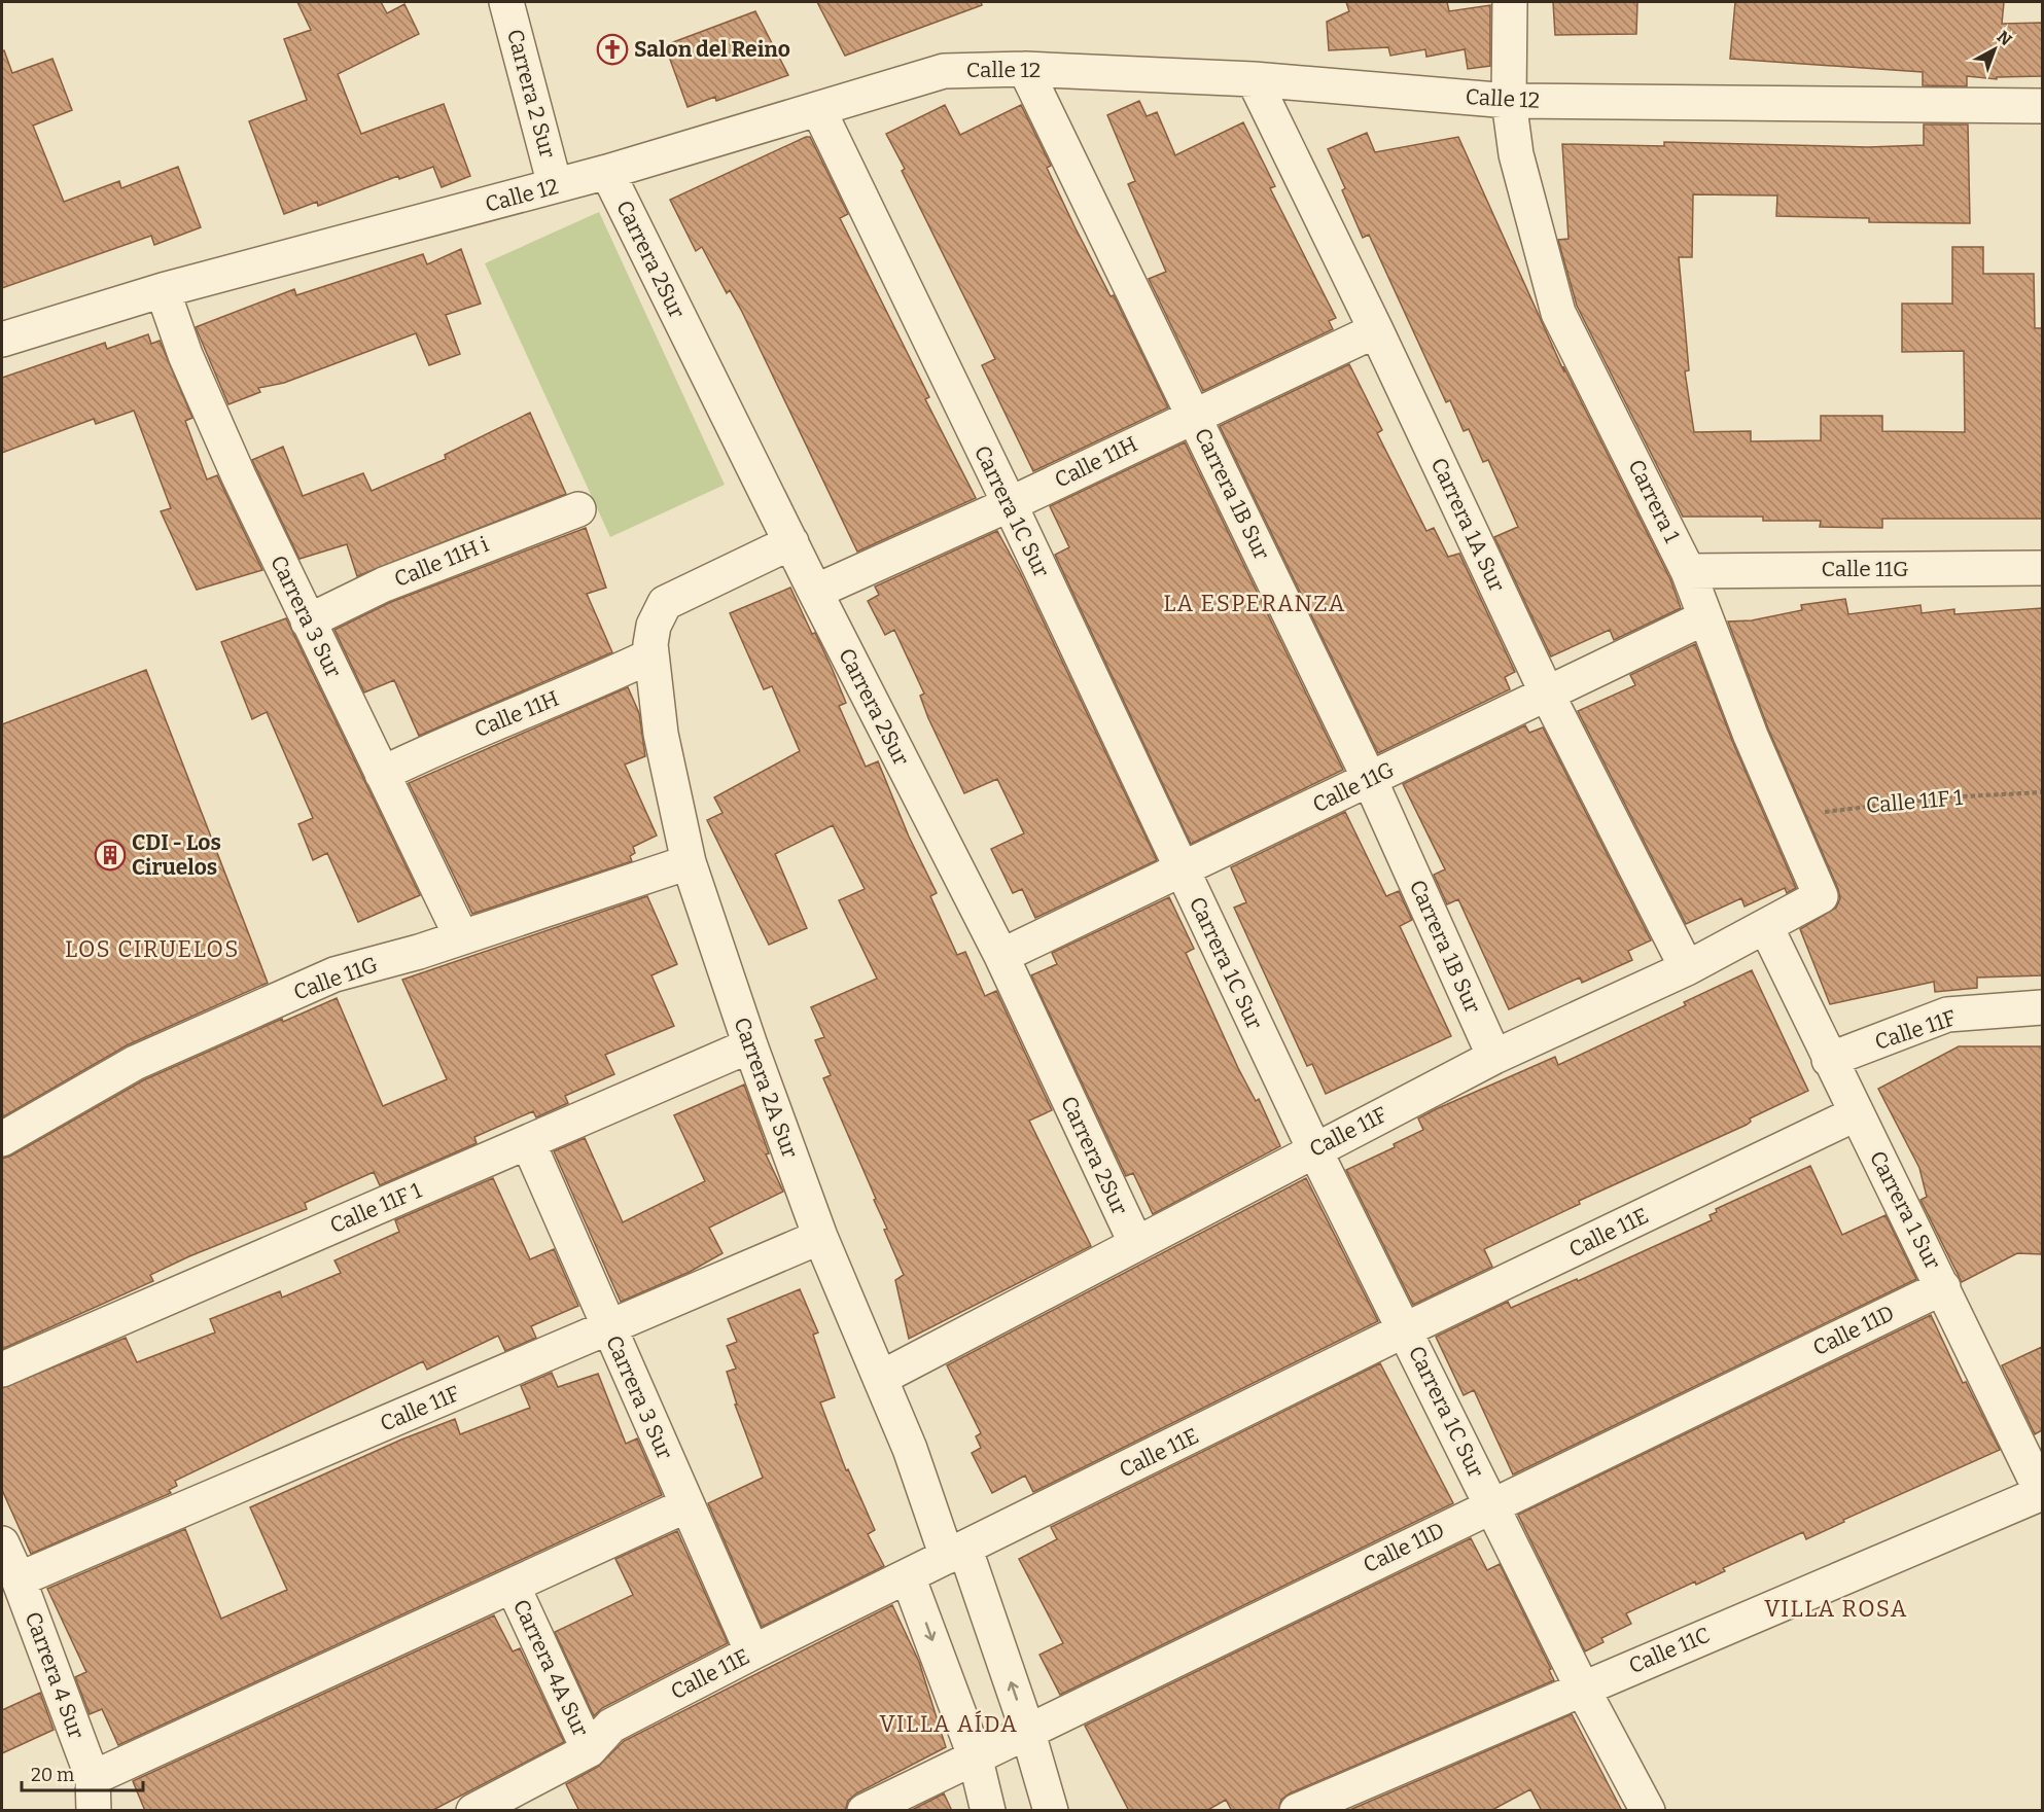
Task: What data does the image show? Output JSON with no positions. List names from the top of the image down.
{
  "streets": {
    "street": [
      "Calle 12",
      "Carrera 2 Sur",
      "Carrera 2Sur",
      "Calle 11H",
      "Carrera 1B Sur",
      "Carrera 1",
      "Carrera 1C Sur",
      "Carrera 1A Sur",
      "Calle 11H i",
      "Calle 11G",
      "Carrera 3 Sur",
      "Calle 11F 1",
      "Calle 11F",
      "Carrera 2A Sur",
      "Carrera 1 Sur",
      "Calle 11E",
      "Calle 11D",
      "Calle 11C",
      "Carrera 4A Sur",
      "Carrera 4 Sur"
    ]
  },
  "crossings": [
    ["Calle 12", "Carrera 2 Sur"],
    ["Calle 12", "Carrera 2Sur"],
    ["Calle 12", "Carrera 1B Sur"],
    ["Calle 12", "Carrera 1"],
    ["Calle 12", "Carrera 1C Sur"],
    ["Calle 12", "Carrera 1A Sur"],
    ["Calle 12", "Carrera 3 Sur"],
    ["Carrera 2Sur", "Calle 11H"],
    ["Carrera 2Sur", "Calle 11G"],
    ["Carrera 2Sur", "Calle 11F"],
    ["Carrera 2Sur", "Carrera 2A Sur"],
    ["Calle 11H", "Carrera 1B Sur"],
    ["Calle 11H", "Carrera 1C Sur"],
    ["Calle 11H", "Carrera 1A Sur"],
    ["Calle 11H", "Carrera 3 Sur"],
    ["Calle 11H", "Carrera 2A Sur"],
    ["Carrera 1B Sur", "Calle 11G"],
    ["Carrera 1B Sur", "Calle 11F"],
    ["Carrera 1", "Calle 11G"],
    ["Carrera 1", "Calle 11F 1"],
    ["Carrera 1", "Calle 11F"],
    ["Carrera 1C Sur", "Calle 11G"],
    ["Carrera 1C Sur", "Calle 11F"],
    ["Carrera 1C Sur", "Calle 11E"],
    ["Carrera 1C Sur", "Calle 11D"],
    ["Carrera 1C Sur", "Calle 11C"],
    ["Carrera 1A Sur", "Calle 11G"],
    ["Carrera 1A Sur", "Calle 11F"],
    ["Calle 11H i", "Carrera 3 Sur"],
    ["Calle 11G", "Carrera 3 Sur"],
    ["Calle 11G", "Carrera 2A Sur"],
    ["Carrera 3 Sur", "Calle 11F 1"],
    ["Carrera 3 Sur", "Calle 11F"],
    ["Carrera 3 Sur", "Calle 11E"],
    ["Calle 11F 1", "Carrera 2A Sur"],
    ["Calle 11F", "Carrera 2A Sur"],
    ["Calle 11F", "Carrera 1 Sur"],
    ["Calle 11F", "Carrera 4 Sur"],
    ["Carrera 2A Sur", "Calle 11E"],
    ["Carrera 2A Sur", "Calle 11D"],
    ["Carrera 1 Sur", "Calle 11E"],
    ["Carrera 1 Sur", "Calle 11D"],
    ["Carrera 1 Sur", "Calle 11C"],
    ["Calle 11E", "Carrera 4A Sur"]
  ],
  "districts": [
    "LA ESPERANZA",
    "LOS CIRUELOS",
    "VILLA ROSA",
    "VILLA AÍDA"
  ],
  "places": {
    "church": ["Salon del Reino"],
    "building": ["CDI - Los Ciruelos"]
  },
  "scale_bar": "20 m",
  "north": "top right"
}
